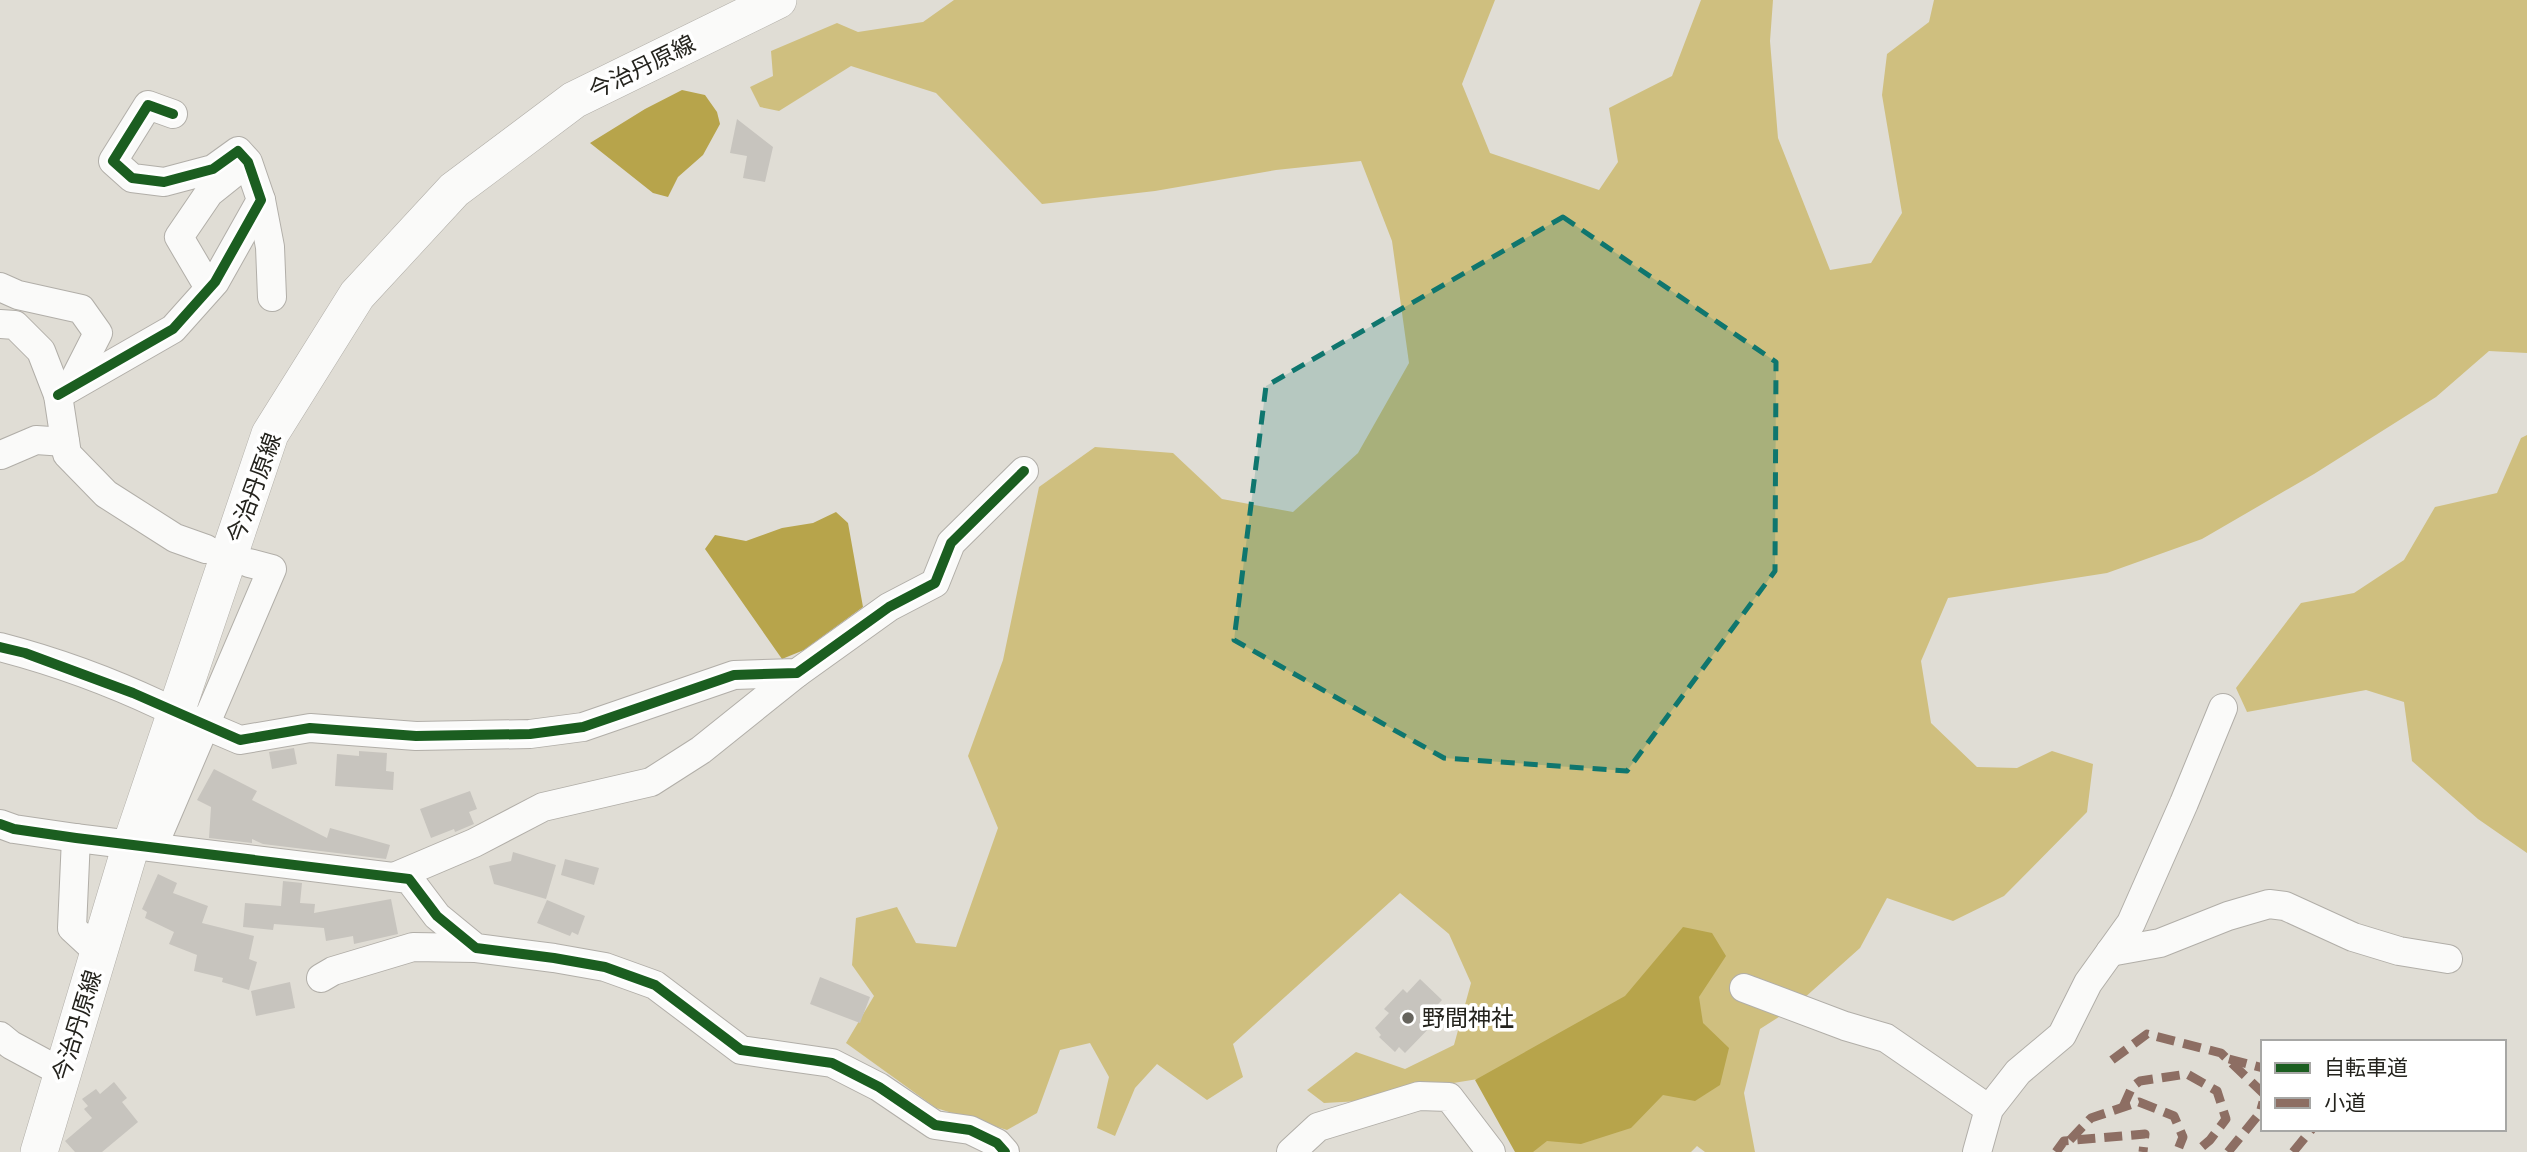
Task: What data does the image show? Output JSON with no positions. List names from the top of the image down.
{
  "streets": {
    "main road": ["今治丹原線"]
  },
  "places": ["野間神社"],
  "legend": ["自転車道", "小道"]
}
